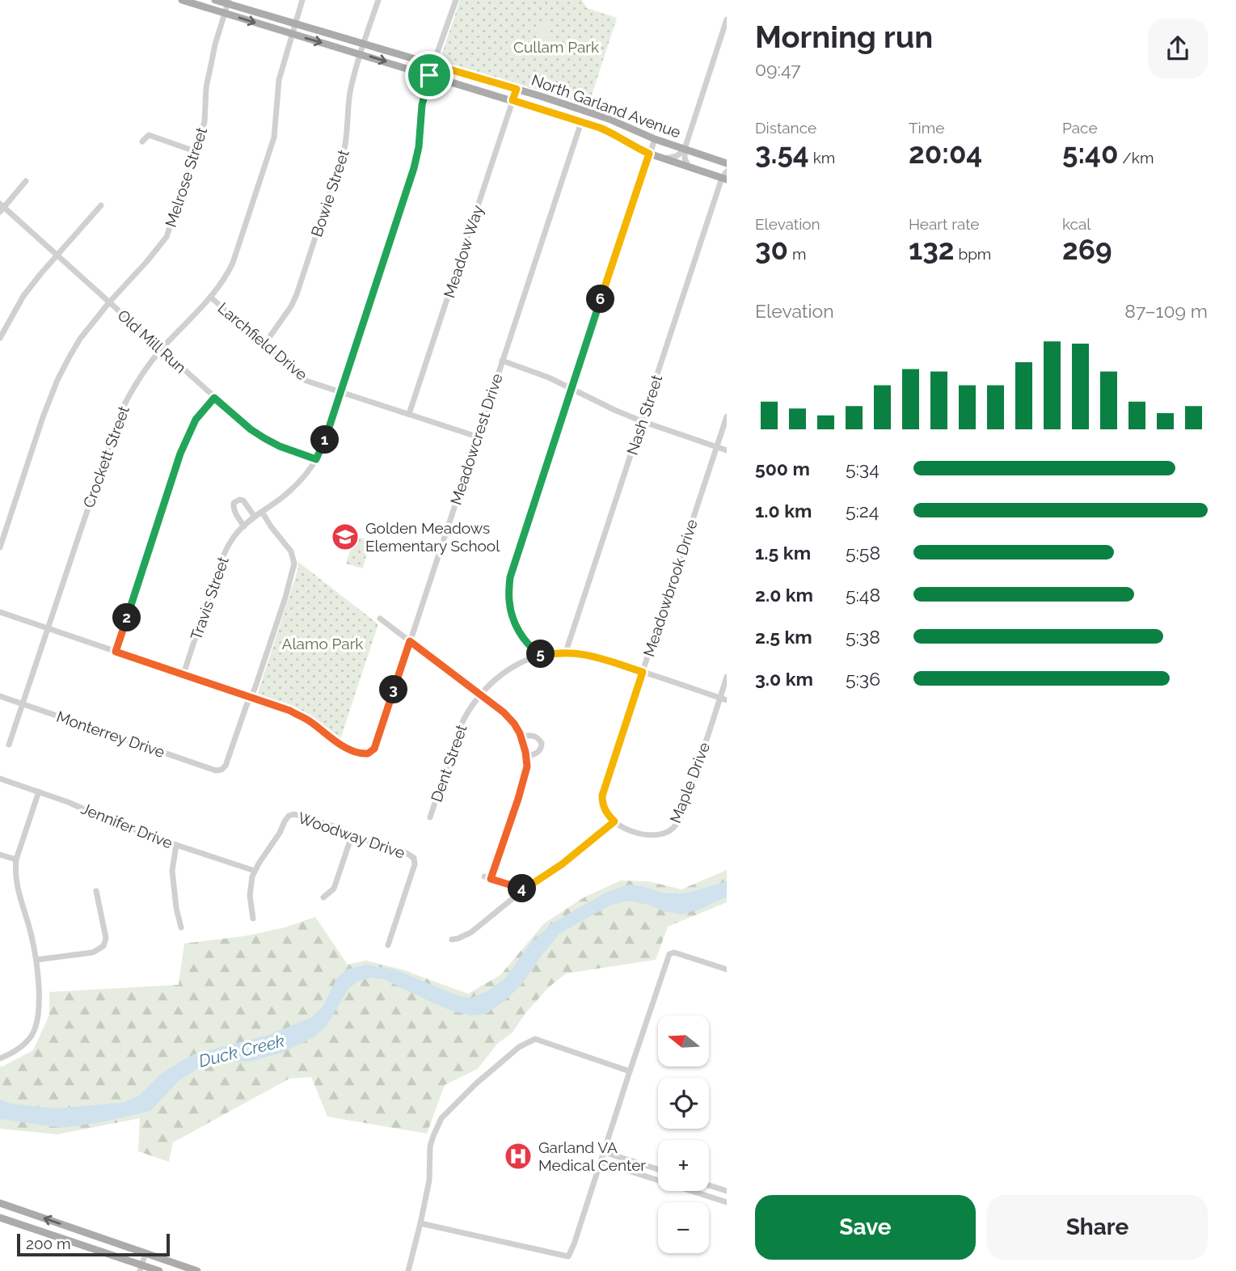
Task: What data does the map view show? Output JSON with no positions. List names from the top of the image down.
{
  "streets": {
    "main road": ["North Garland Avenue"],
    "street": [
      "Melrose Street",
      "Bowie Street",
      "Meadow Way",
      "Old Mill Run",
      "Larchfield Drive",
      "Nash Street",
      "Meadowcrest Drive",
      "Crockett Street",
      "Meadowbrook Drive",
      "Travis Street",
      "Monterrey Drive",
      "Dent Street",
      "Maple Drive",
      "Jennifer Drive",
      "Woodway Drive"
    ]
  },
  "crossings": [
    ["North Garland Avenue", "Melrose Street"],
    ["North Garland Avenue", "Bowie Street"],
    ["North Garland Avenue", "Meadow Way"],
    ["North Garland Avenue", "Nash Street"],
    ["North Garland Avenue", "Meadowcrest Drive"],
    ["North Garland Avenue", "Crockett Street"],
    ["North Garland Avenue", "Travis Street"],
    ["Melrose Street", "Old Mill Run"],
    ["Bowie Street", "Larchfield Drive"],
    ["Meadow Way", "Larchfield Drive"],
    ["Old Mill Run", "Crockett Street"],
    ["Old Mill Run", "Travis Street"],
    ["Larchfield Drive", "Meadowcrest Drive"],
    ["Larchfield Drive", "Crockett Street"],
    ["Larchfield Drive", "Travis Street"],
    ["Nash Street", "Dent Street"],
    ["Meadowcrest Drive", "Monterrey Drive"],
    ["Crockett Street", "Monterrey Drive"],
    ["Meadowbrook Drive", "Dent Street"],
    ["Meadowbrook Drive", "Maple Drive"],
    ["Dent Street", "Maple Drive"],
    ["Jennifer Drive", "Woodway Drive"]
  ],
  "water": ["Duck Creek"],
  "parks": ["Cullam Park", "Alamo Park"],
  "places": {
    "school or university": ["Golden Meadows Elementary School"],
    "hospital": ["Garland VA Medical Center"]
  },
  "scale_bar": "200 m",
  "north": "left",
  "page": {
    "heading": ["Morning run", "09:47"],
    "stats": [
      ["Distance", "3.54 km"],
      ["Time", "20:04"],
      ["Pace", "5:40 /km"],
      ["Elevation", "30 m"],
      ["Heart rate", "132 bpm"],
      ["kcal", "269"]
    ],
    "pins": [
      "6",
      "1",
      "2",
      "5",
      "3",
      "4"
    ],
    "chart": ["Elevation", "87–109 m"],
    "list": [
      {
        "name": "500 m",
        "note": "5:34"
      },
      {
        "name": "1.0 km",
        "note": "5:24"
      },
      {
        "name": "1.5 km",
        "note": "5:58"
      },
      {
        "name": "2.0 km",
        "note": "5:48"
      },
      {
        "name": "2.5 km",
        "note": "5:38"
      },
      {
        "name": "3.0 km",
        "note": "5:36"
      }
    ],
    "map_buttons": ["+", "−"],
    "buttons": ["Save", "Share"],
    "scale": "200 m"
  }
}
